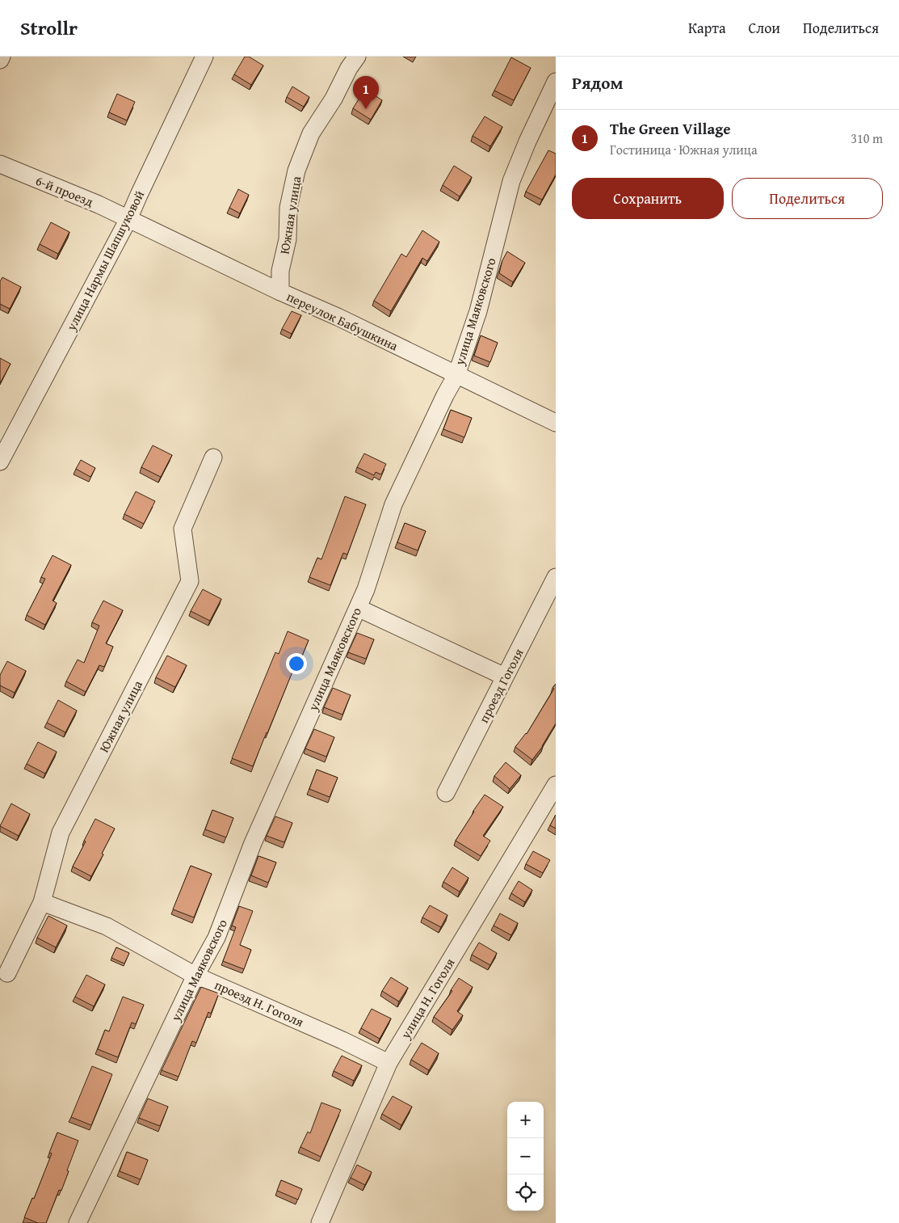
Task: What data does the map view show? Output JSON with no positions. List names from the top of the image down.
{
  "streets": {
    "street": [
      "6-й проезд",
      "Южная улица",
      "улица Нармы Шапшуковой",
      "улица Маяковского",
      "переулок Бабушкина",
      "проезд Гоголя",
      "улица Н. Гоголя",
      "проезд Н. Гоголя"
    ]
  },
  "crossings": [
    ["6-й проезд", "улица Нармы Шапшуковой"],
    ["6-й проезд", "переулок Бабушкина"],
    ["Южная улица", "переулок Бабушкина"],
    ["Южная улица", "проезд Н. Гоголя"],
    ["улица Нармы Шапшуковой", "переулок Бабушкина"],
    ["улица Маяковского", "переулок Бабушкина"],
    ["улица Маяковского", "проезд Н. Гоголя"],
    ["улица Н. Гоголя", "проезд Н. Гоголя"]
  ],
  "page": {
    "header": "Strollr",
    "nav": ["Карта", "Слои", "Поделиться"],
    "heading": "Рядом",
    "pins": "1",
    "list": [
      {
        "mark": "1",
        "name": "The Green Village",
        "note": "Гостиница · Южная улица",
        "value": "310 m"
      }
    ],
    "buttons": ["Сохранить", "Поделиться"],
    "map_buttons": ["+", "−"]
  }
}
